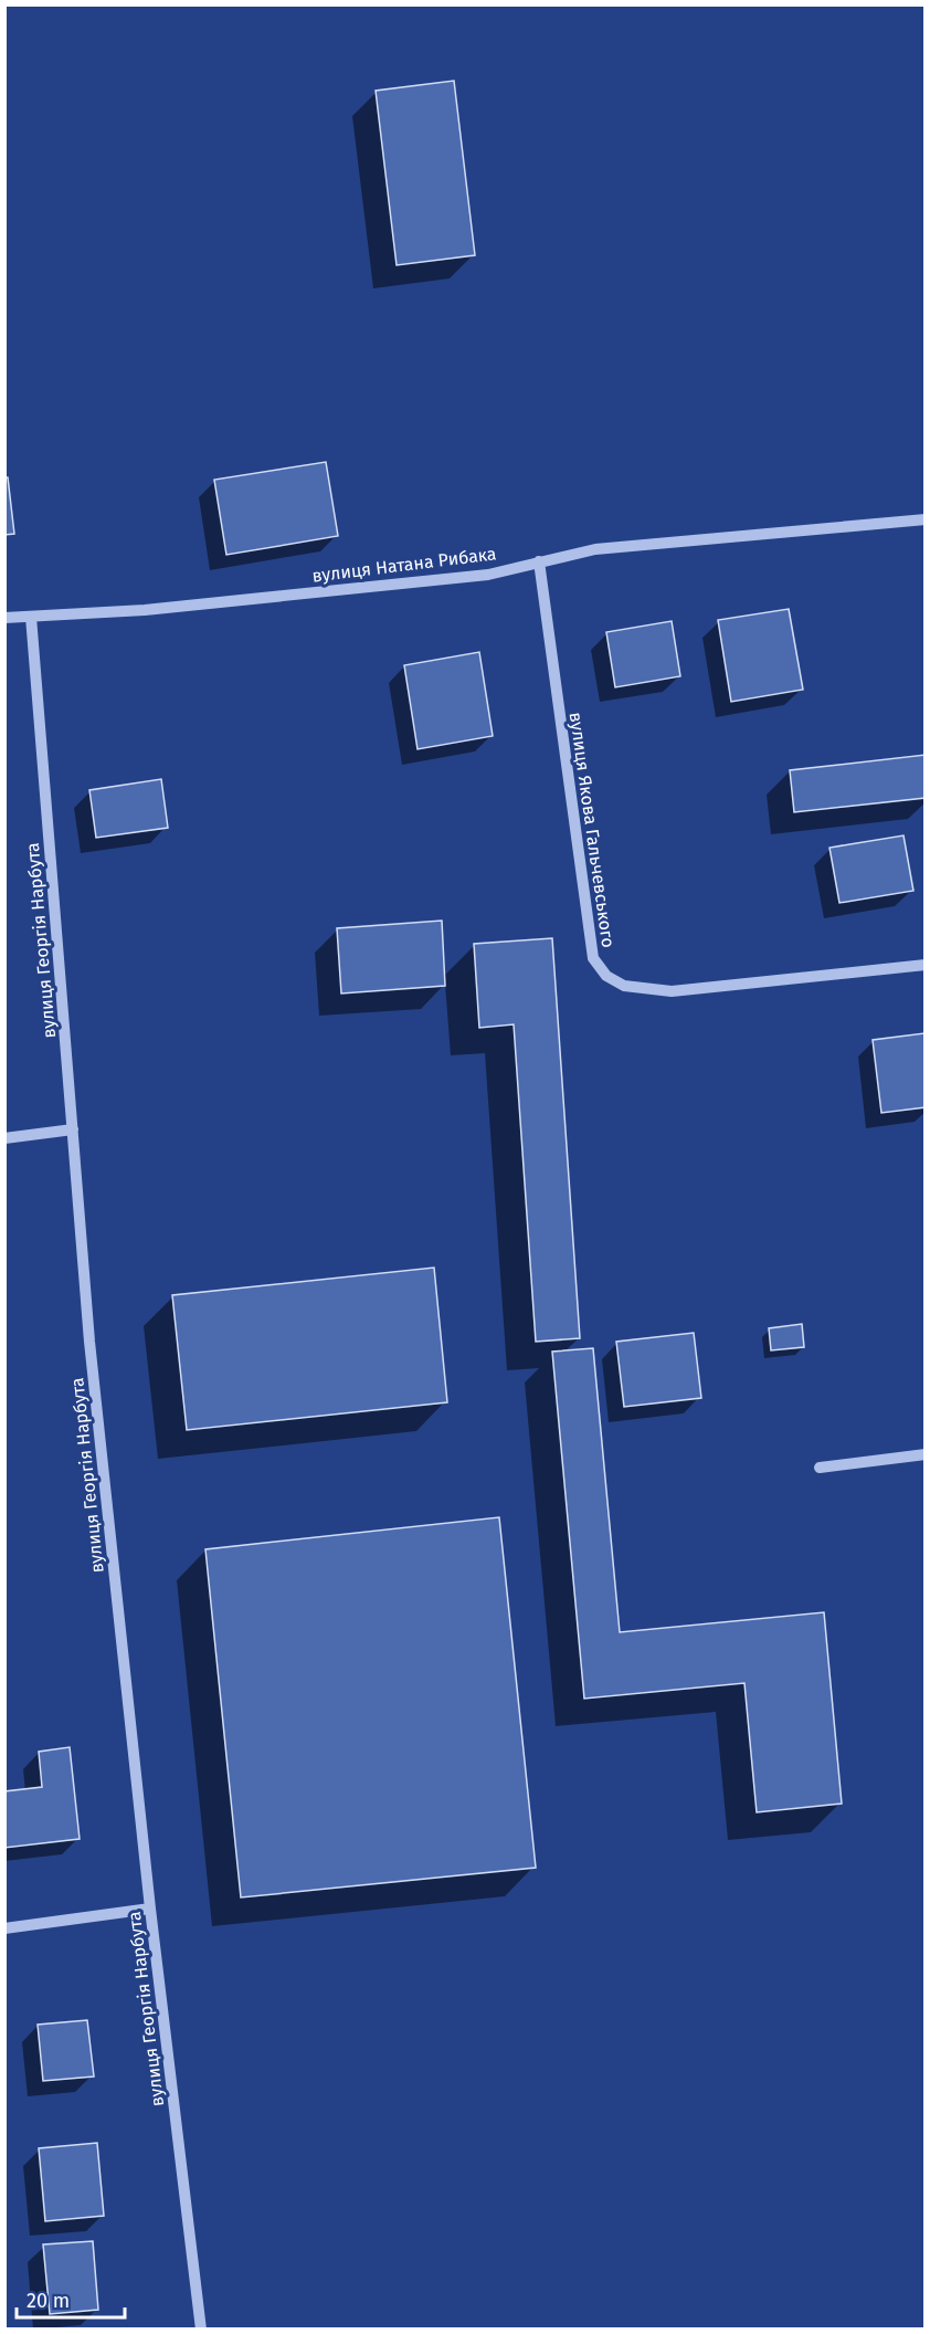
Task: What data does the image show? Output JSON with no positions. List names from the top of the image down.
{
  "streets": {
    "street": ["вулиця Натана Рибака", "вулиця Якова Гальчевського", "вулиця Георгія Нарбута"]
  },
  "crossings": [
    ["вулиця Натана Рибака", "вулиця Якова Гальчевського"],
    ["вулиця Натана Рибака", "вулиця Георгія Нарбута"]
  ],
  "scale_bar": "20 m"
}
